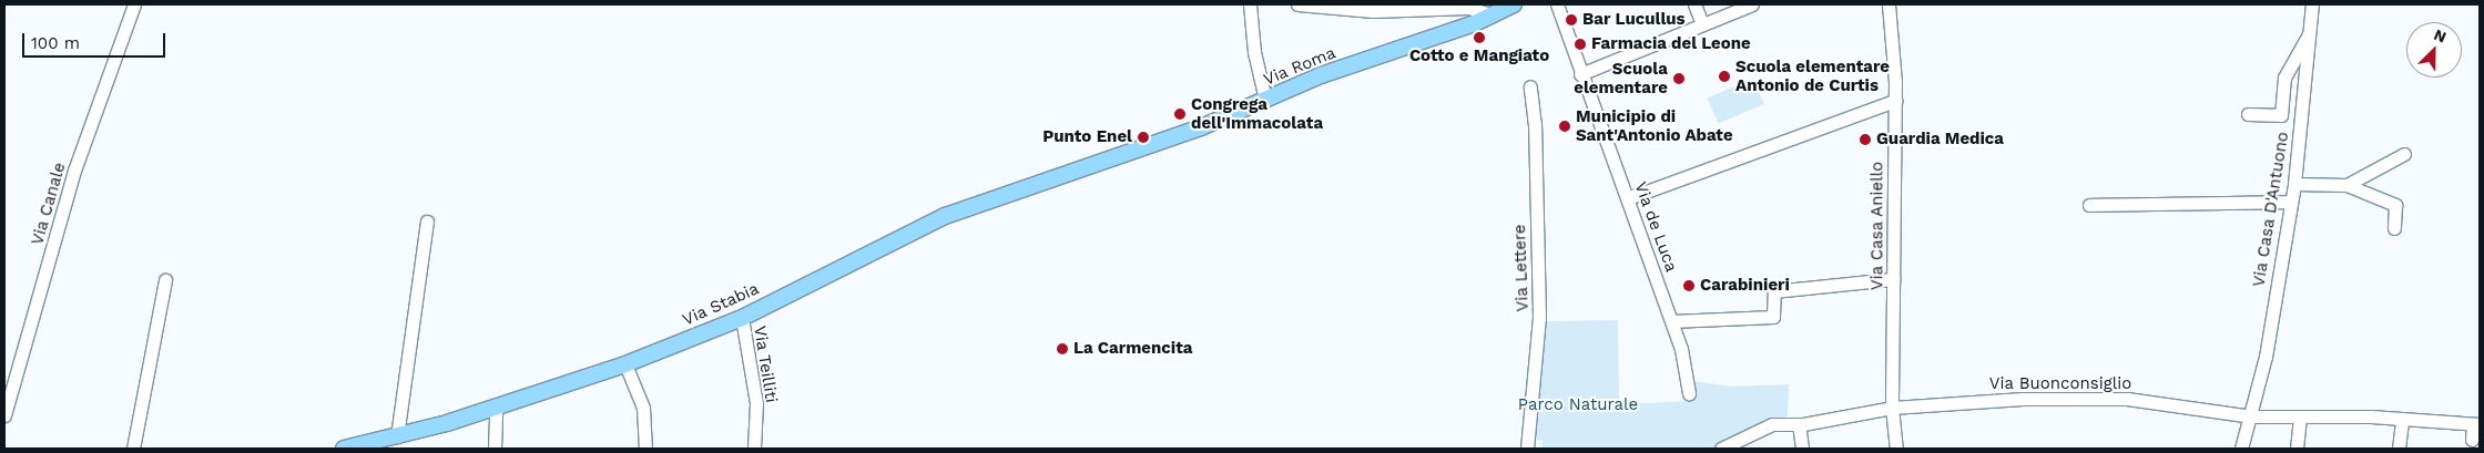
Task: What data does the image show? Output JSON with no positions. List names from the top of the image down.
{
  "streets": {
    "main road": ["Via Roma", "Via Stabia"],
    "street": [
      "Via Canale",
      "Via Casa D'Antuono",
      "Via Casa Aniello",
      "Via de Luca",
      "Via Lettere",
      "Via Teilliti",
      "Via Buonconsiglio"
    ]
  },
  "crossings": [
    ["Via Roma", "Via Stabia"],
    ["Via Casa D'Antuono", "Via Buonconsiglio"],
    ["Via Casa Aniello", "Via Buonconsiglio"],
    ["Via Stabia", "Via Teilliti"]
  ],
  "parks": ["Parco Naturale"],
  "places": [
    "Bar Lucullus",
    "Cotto e Mangiato",
    "Farmacia del Leone",
    "Scuola elementare Antonio de Curtis",
    "Scuola elementare",
    "Congrega dell'Immacolata",
    "Municipio di Sant'Antonio Abate",
    "Punto Enel",
    "Guardia Medica",
    "Carabinieri",
    "La Carmencita"
  ],
  "scale_bar": "100 m",
  "north": "top right"
}
